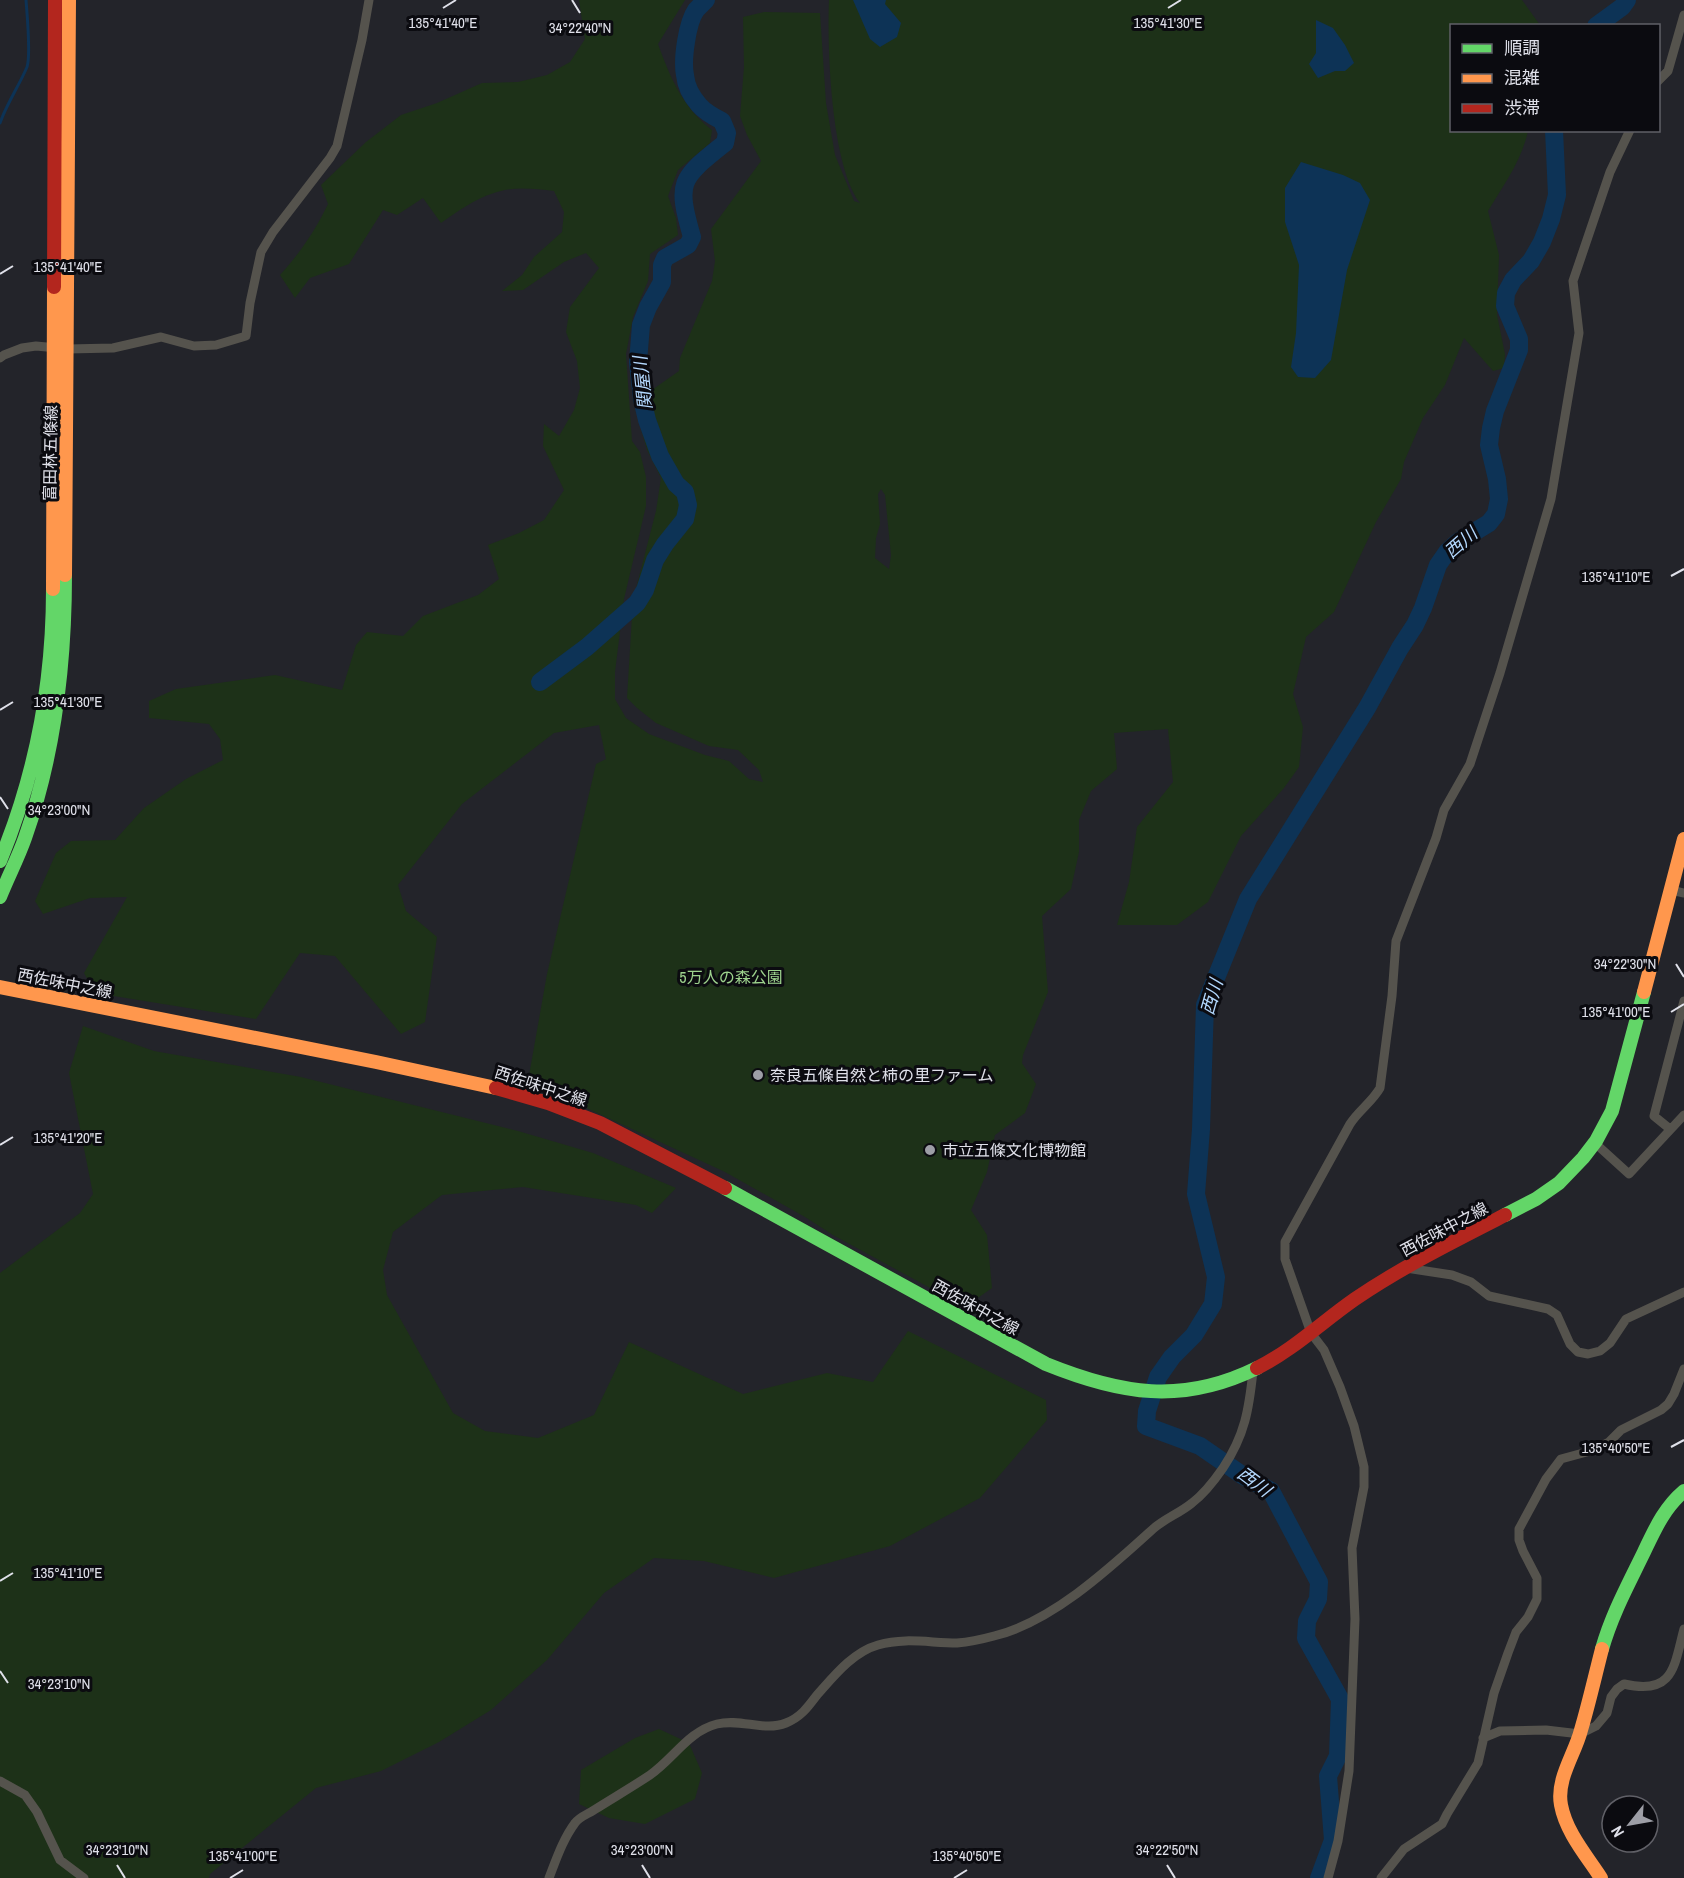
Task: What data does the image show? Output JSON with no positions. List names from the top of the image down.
{
  "streets": {
    "main road": ["富田林五條線", "西佐味中之線"]
  },
  "water": ["関屋川", "西川"],
  "parks": ["5万人の森公園"],
  "places": ["奈良五條自然と柿の里ファーム", "市立五條文化博物館"],
  "legend": ["順調", "混雑", "渋滞"],
  "north": "bottom left",
  "coordinates": [
    "135°41'40\"E",
    "135°41'30\"E",
    "34°22'40\"N",
    "135°41'10\"E",
    "34°23'00\"N",
    "34°22'30\"N",
    "135°41'00\"E",
    "135°41'20\"E",
    "135°40'50\"E",
    "34°23'10\"N",
    "34°22'50\"N"
  ]
}
